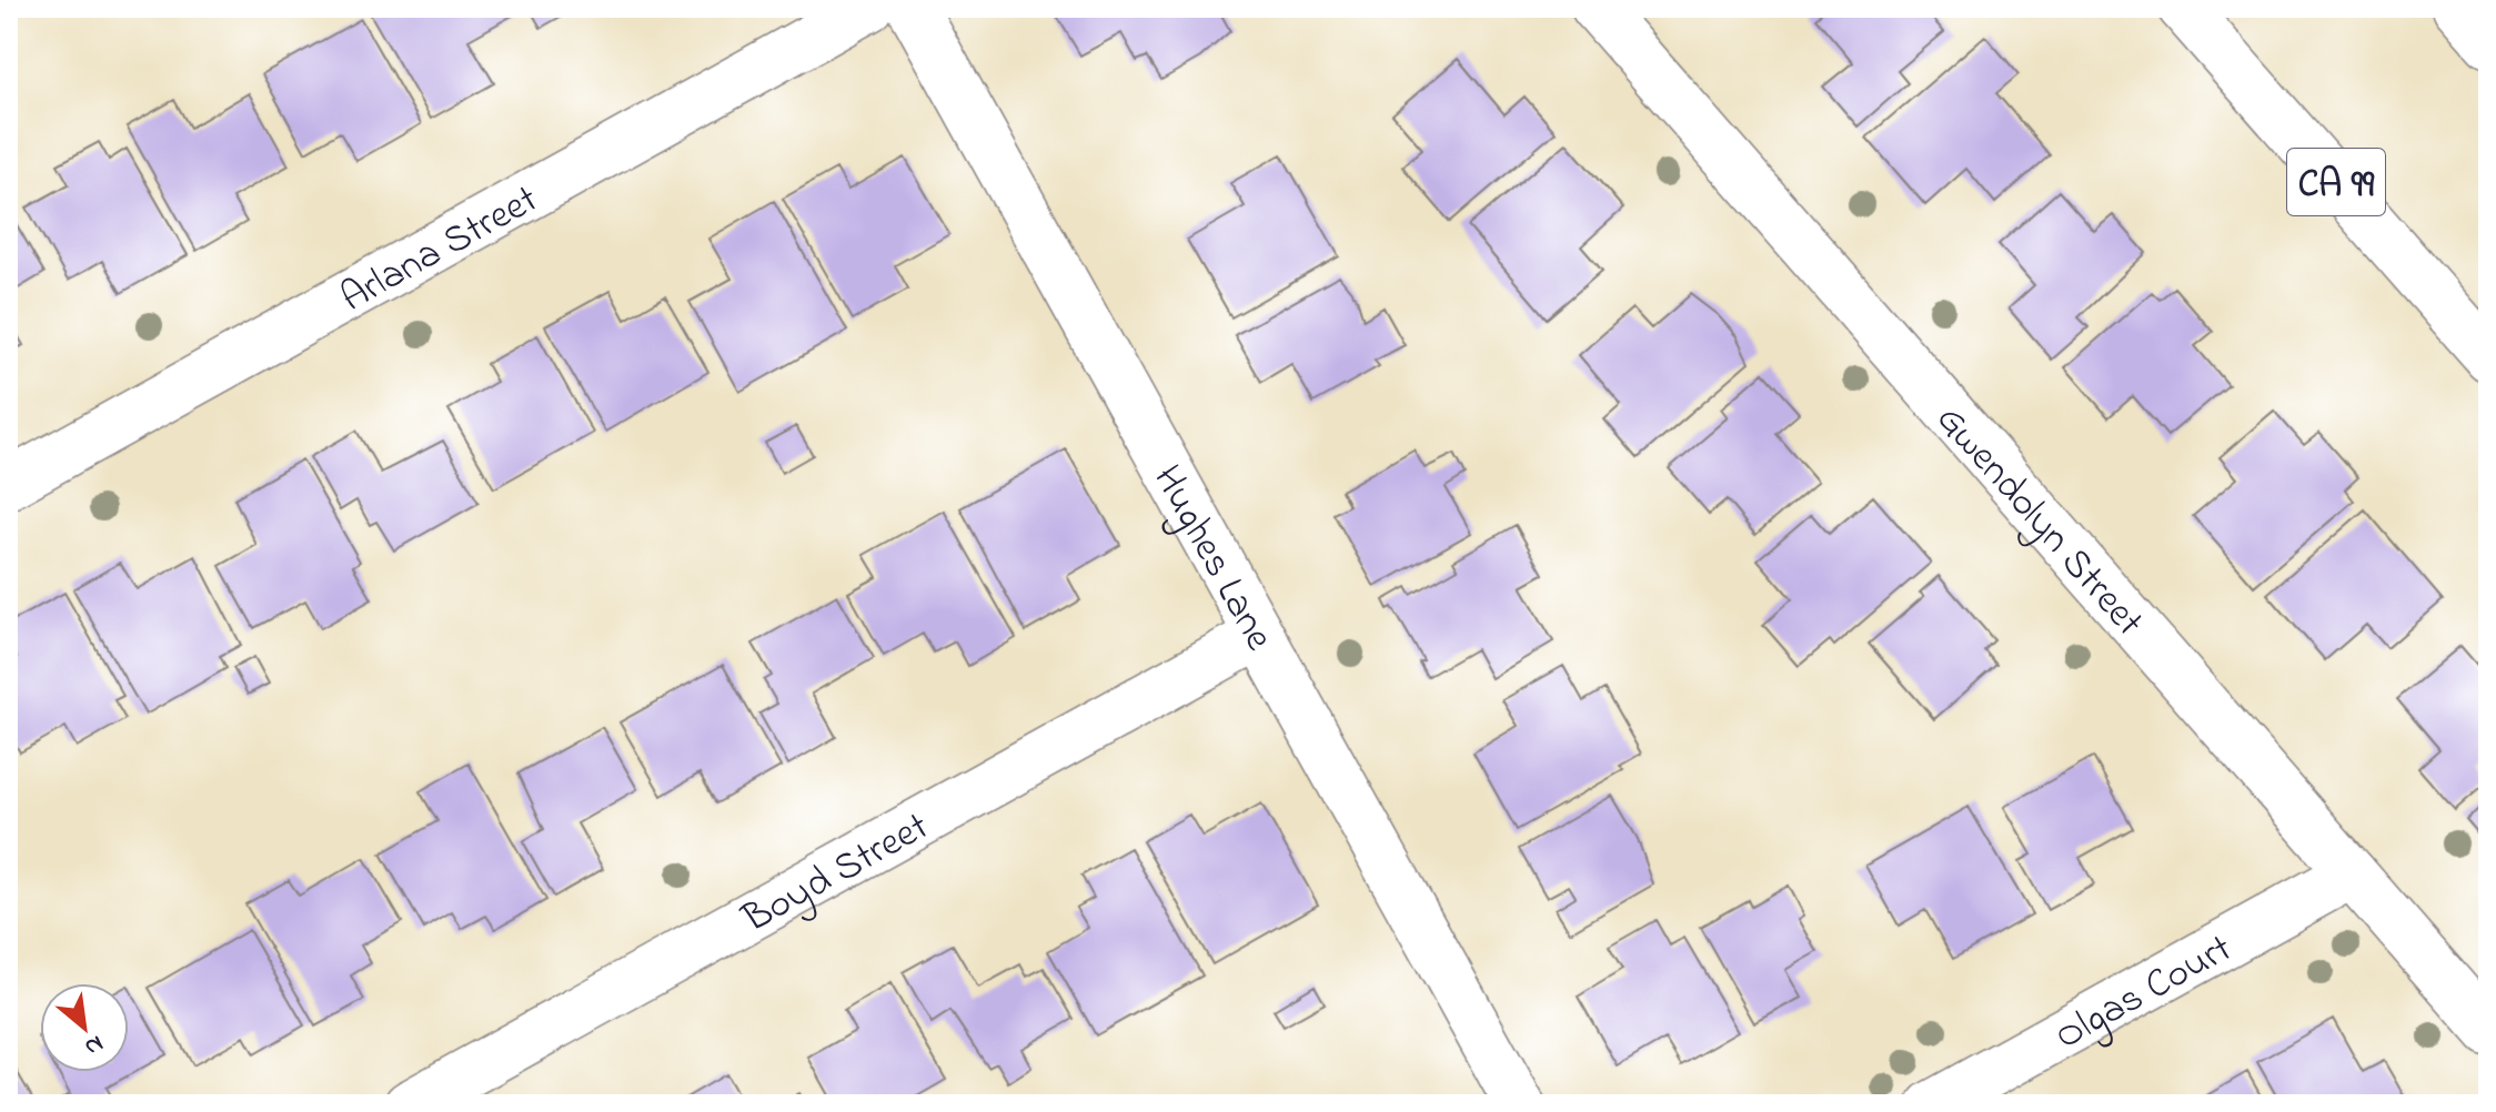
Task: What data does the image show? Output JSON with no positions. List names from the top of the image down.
{
  "streets": {
    "main road": [
      "CA 99",
      "Arlana Street",
      "Gwendolyn Street",
      "Hughes Lane",
      "Boyd Street",
      "Olgas Court"
    ]
  },
  "crossings": [
    ["Gwendolyn Street", "Olgas Court"],
    ["Hughes Lane", "Boyd Street"]
  ],
  "north": "bottom right"
}
